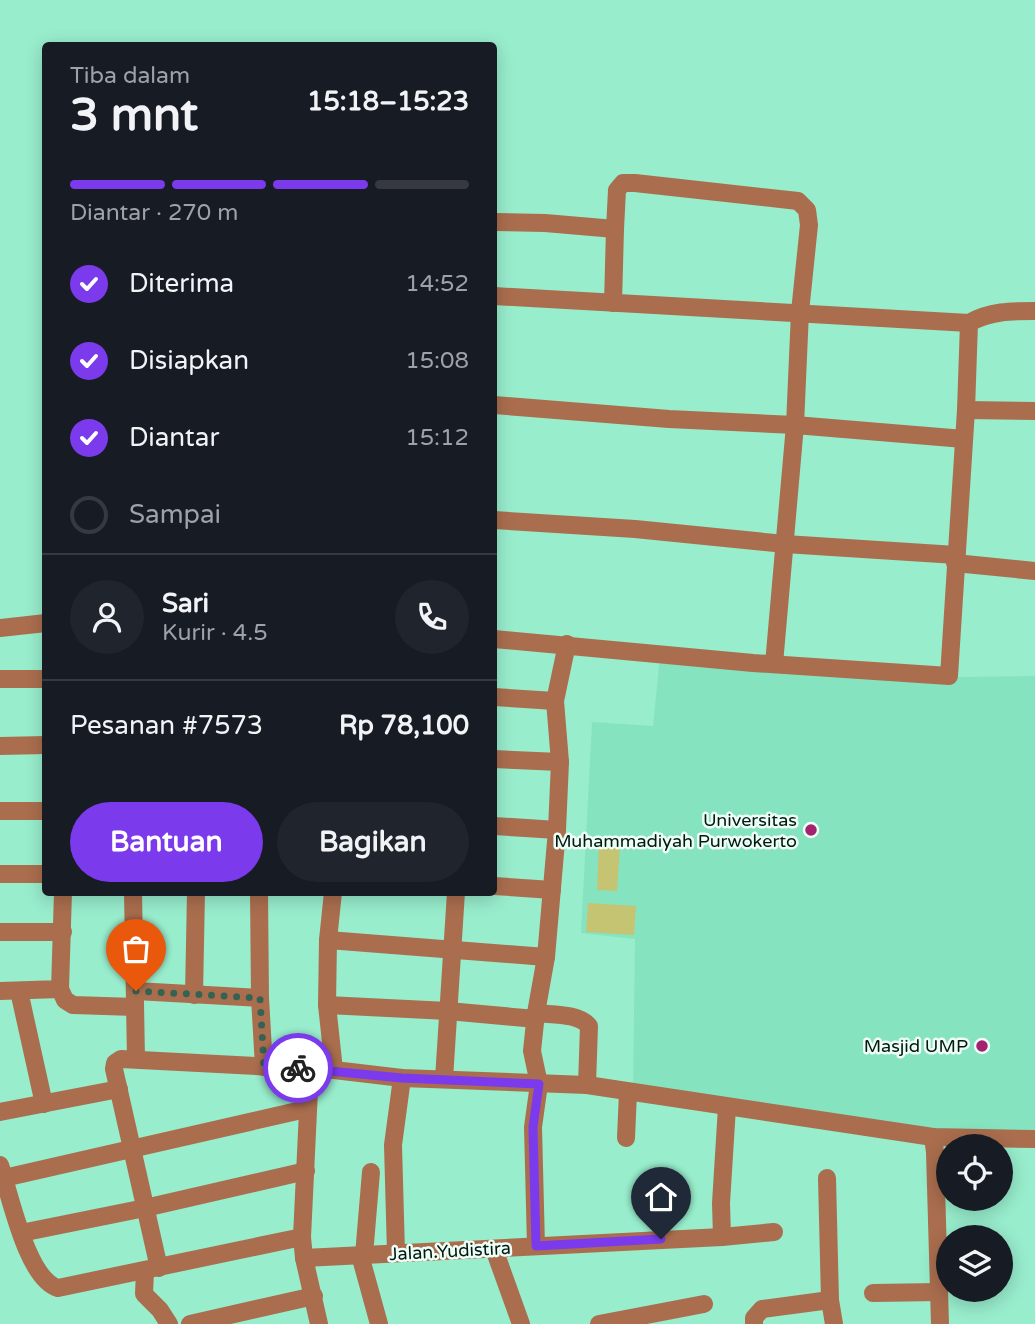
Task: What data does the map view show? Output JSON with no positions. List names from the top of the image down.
{
  "streets": {
    "street": ["Jalan.Yudistira"]
  },
  "places": ["Universitas Muhammadiyah Purwokerto", "Masjid UMP"],
  "page": {
    "heading": ["3 mnt", "Tiba dalam", "15:18–15:23"],
    "panel": [
      "Sari",
      "Kurir · 4.5",
      "Pesanan #7573",
      "Rp 78,100"
    ],
    "bar": "Diantar · 270 m",
    "list": [
      ["Diterima", "14:52"],
      ["Disiapkan", "15:08"],
      ["Diantar", "15:12"],
      "Sampai"
    ],
    "buttons": ["Bantuan", "Bagikan"]
  }
}
